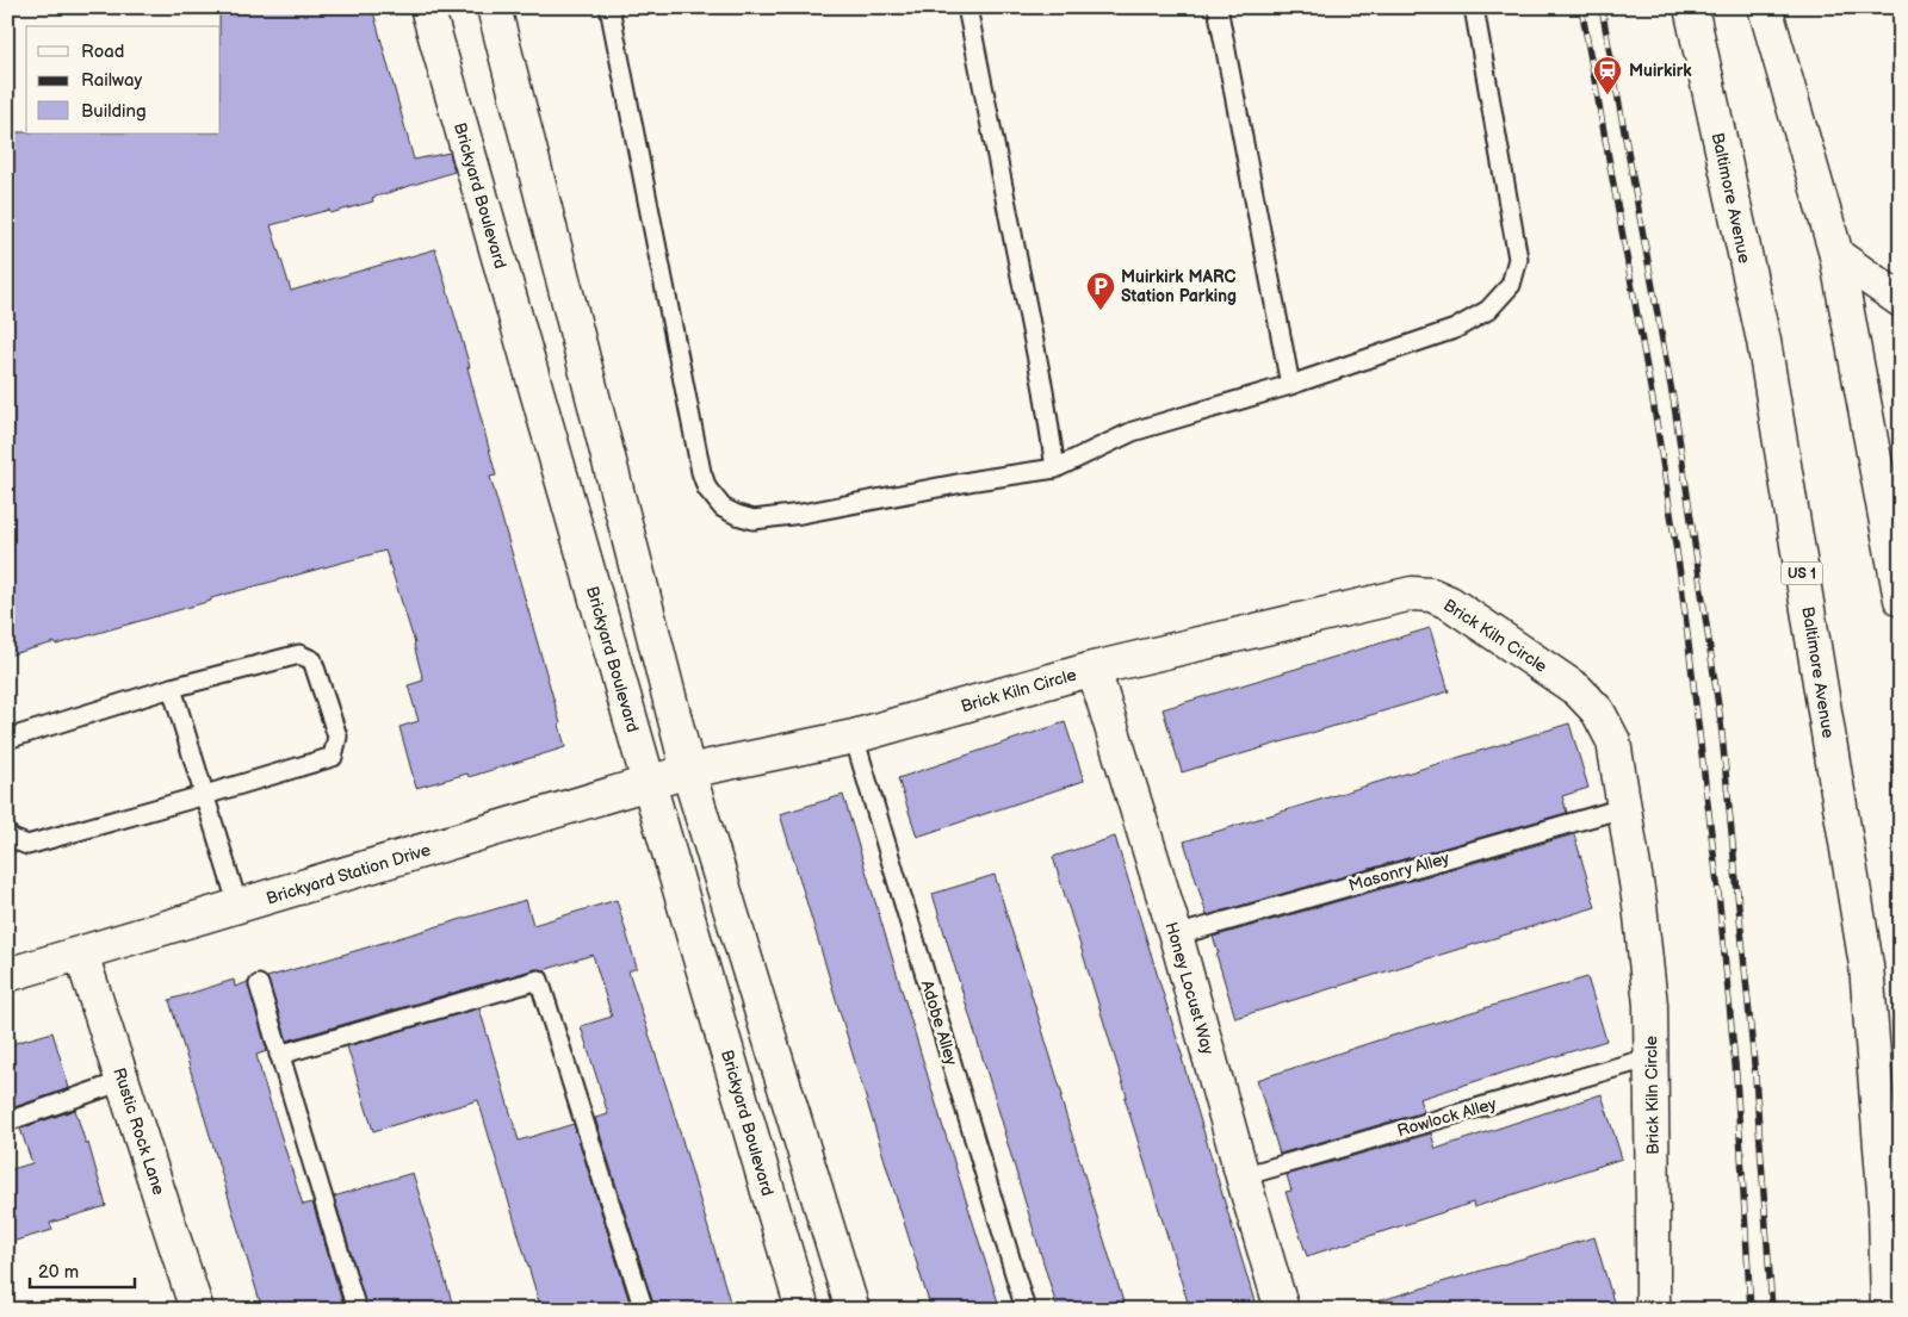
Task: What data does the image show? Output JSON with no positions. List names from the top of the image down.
{
  "streets": {
    "street": [
      "Brickyard Boulevard",
      "Baltimore Avenue",
      "US 1",
      "Brick Kiln Circle",
      "Brickyard Station Drive",
      "Honey Locust Way",
      "Rustic Rock Lane"
    ],
    "lane": ["Masonry Alley", "Adobe Alley", "Rowlock Alley"]
  },
  "crossings": [
    ["Brickyard Boulevard", "Brickyard Station Drive"],
    ["Brick Kiln Circle", "Masonry Alley"],
    ["Brick Kiln Circle", "Brickyard Station Drive"],
    ["Brick Kiln Circle", "Honey Locust Way"],
    ["Brick Kiln Circle", "Adobe Alley"],
    ["Brick Kiln Circle", "Rowlock Alley"],
    ["Masonry Alley", "Honey Locust Way"],
    ["Brickyard Station Drive", "Rustic Rock Lane"],
    ["Honey Locust Way", "Rowlock Alley"]
  ],
  "places": {
    "station": ["Muirkirk"],
    "parking": ["Muirkirk MARC Station Parking"]
  },
  "legend": ["Road", "Railway", "Building"],
  "scale_bar": "20 m"
}
